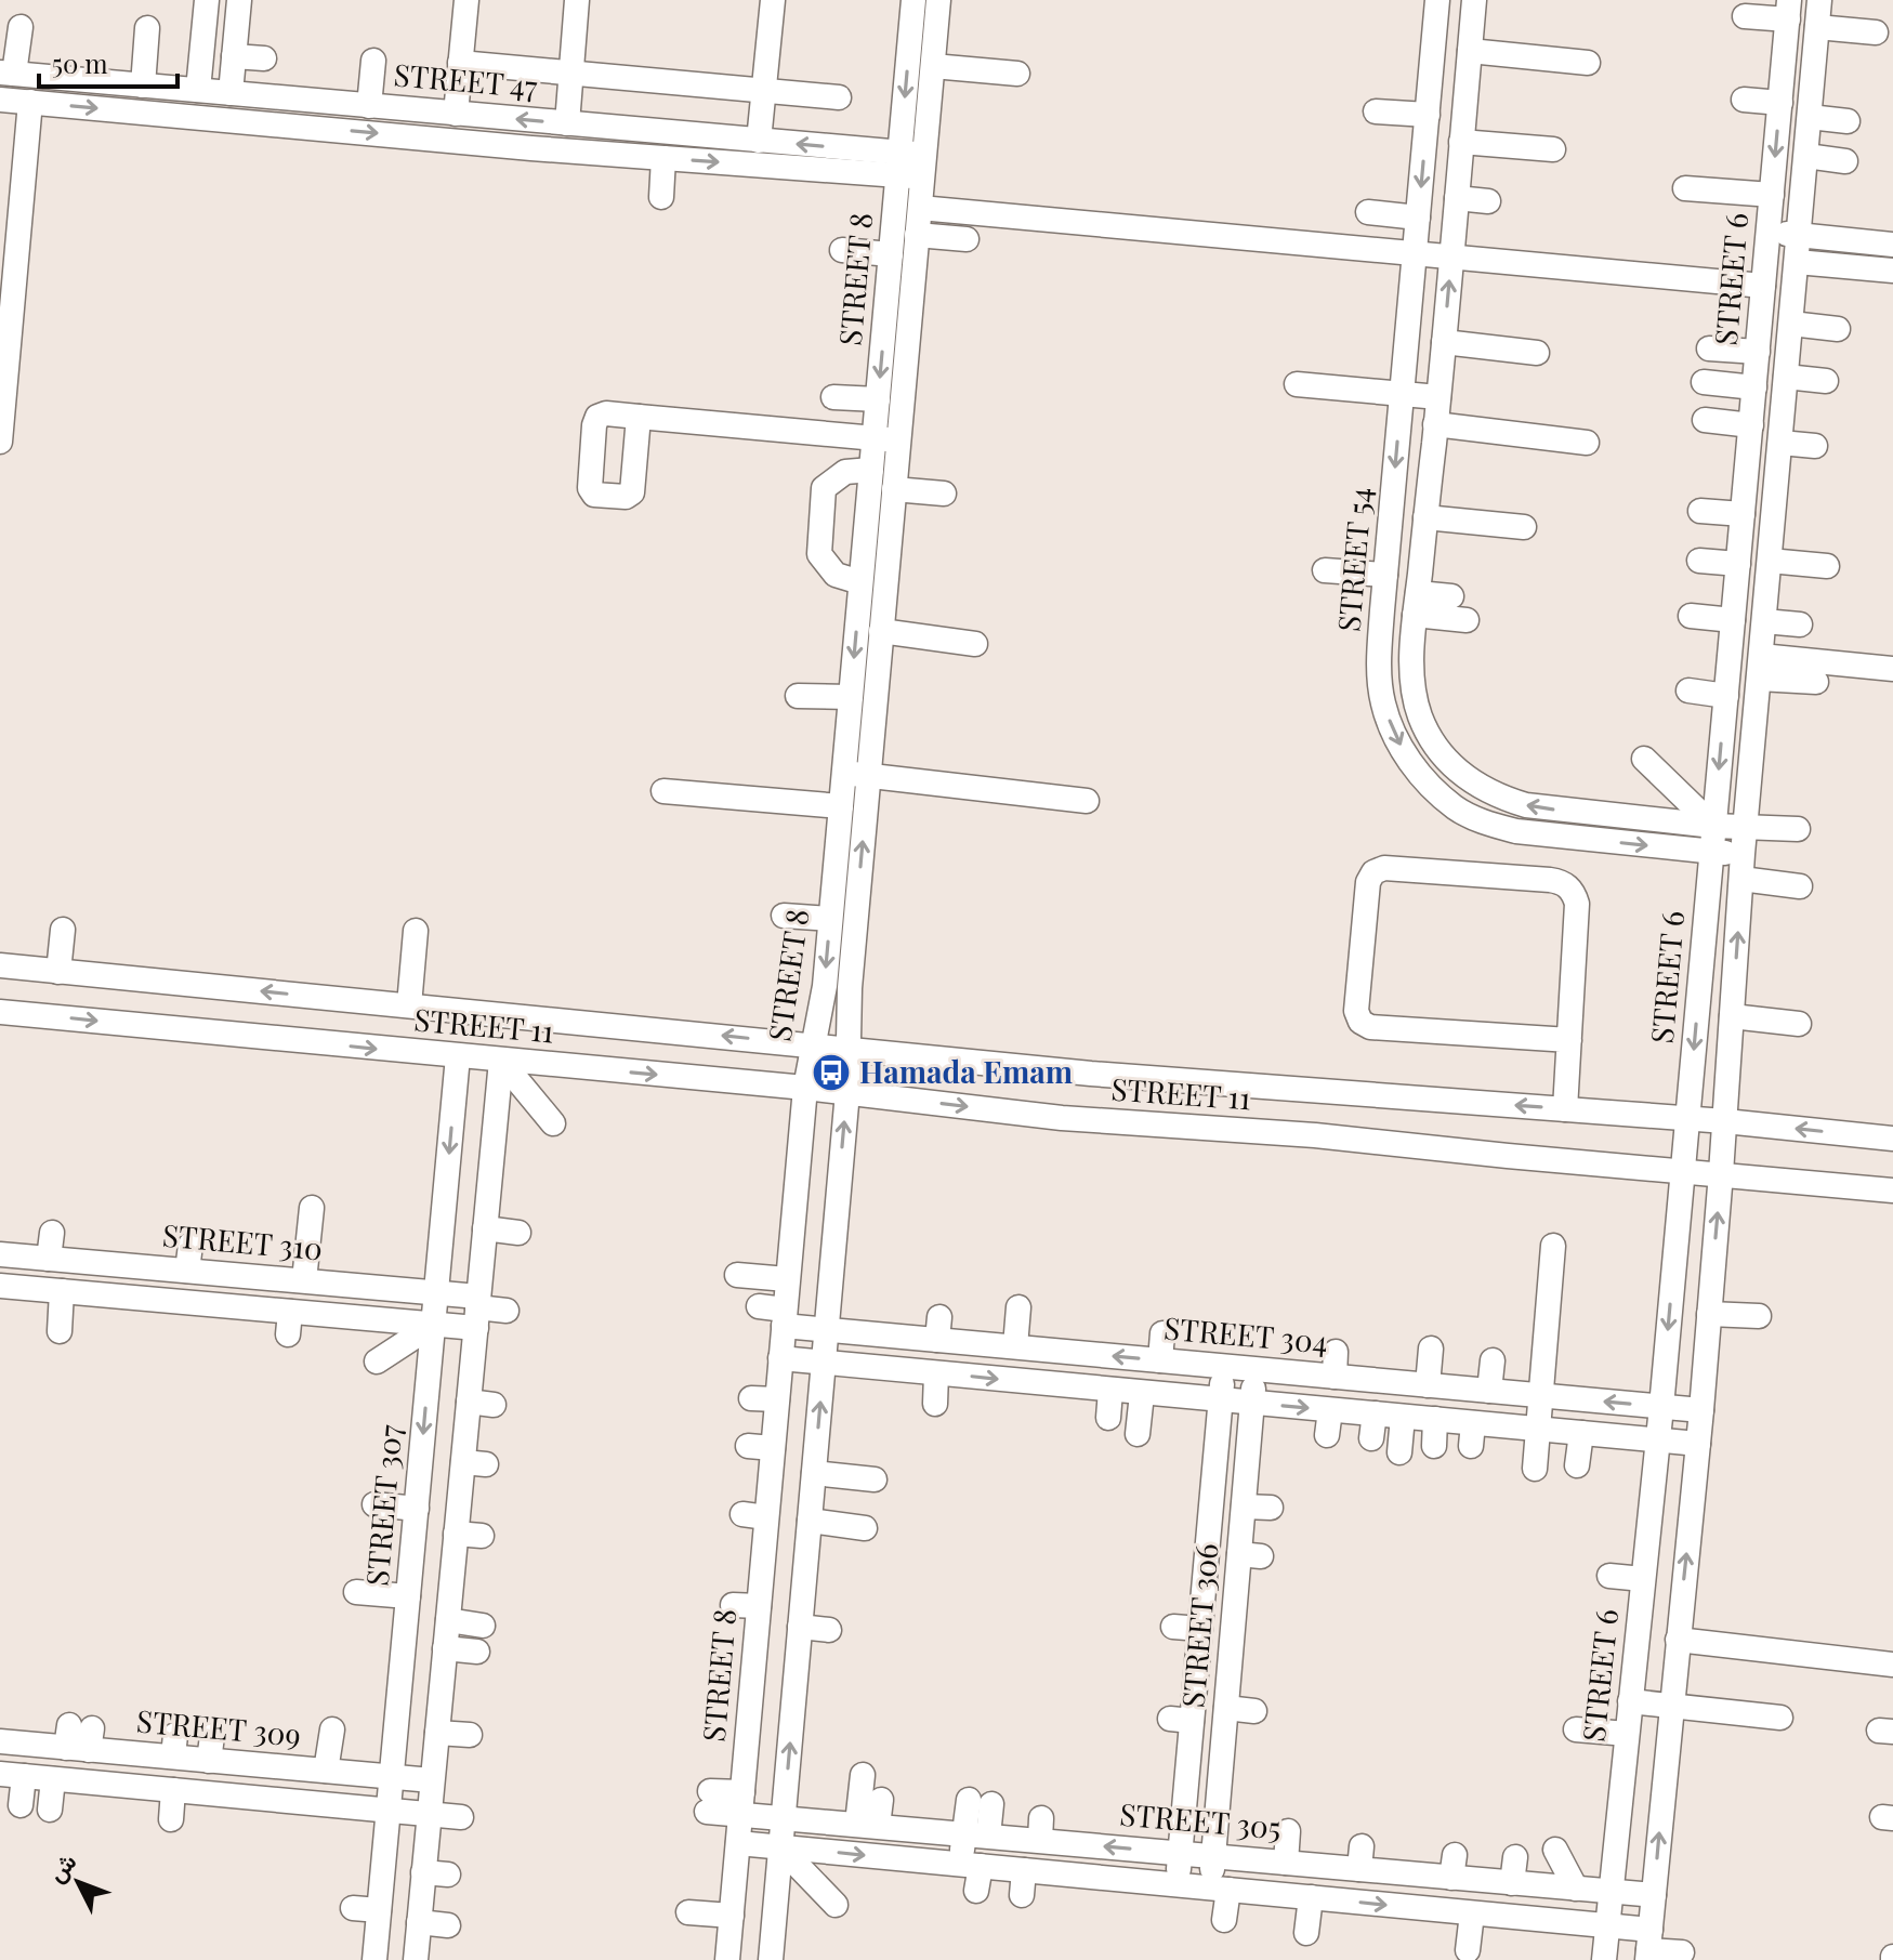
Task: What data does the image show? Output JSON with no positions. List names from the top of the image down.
{
  "streets": {
    "street": [
      "STREET 47",
      "STREET 8",
      "STREET 6",
      "STREET 54",
      "STREET 11",
      "STREET 310",
      "STREET 304",
      "STREET 307",
      "STREET 306",
      "STREET 309",
      "STREET 305"
    ]
  },
  "crossings": [
    ["STREET 47", "STREET 8"],
    ["STREET 8", "STREET 11"],
    ["STREET 8", "STREET 304"],
    ["STREET 8", "STREET 305"],
    ["STREET 6", "STREET 54"],
    ["STREET 6", "STREET 11"],
    ["STREET 6", "STREET 304"],
    ["STREET 6", "STREET 305"],
    ["STREET 11", "STREET 307"],
    ["STREET 310", "STREET 307"],
    ["STREET 304", "STREET 306"],
    ["STREET 307", "STREET 309"],
    ["STREET 306", "STREET 305"]
  ],
  "places": {
    "bus stop": ["Hamada Emam"]
  },
  "scale_bar": "50 m",
  "north": "top left"
}
